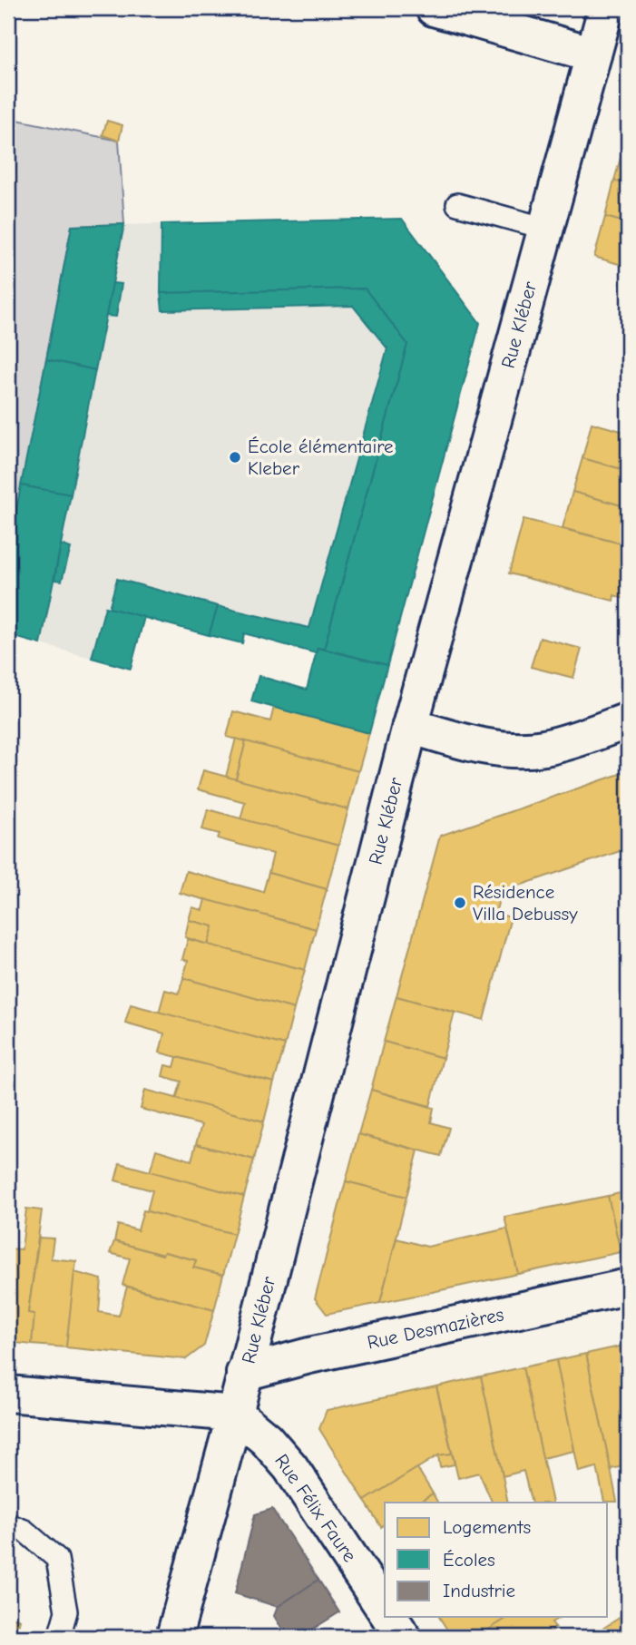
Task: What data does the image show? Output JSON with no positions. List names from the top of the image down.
{
  "streets": {
    "street": ["Rue Kléber", "Rue Desmazières", "Rue Félix Faure"]
  },
  "crossings": [
    ["Rue Kléber", "Rue Desmazières"],
    ["Rue Kléber", "Rue Félix Faure"]
  ],
  "places": ["École élémentaire Kleber", "Résidence Villa Debussy"],
  "legend": ["Logements", "Écoles", "Industrie"]
}
